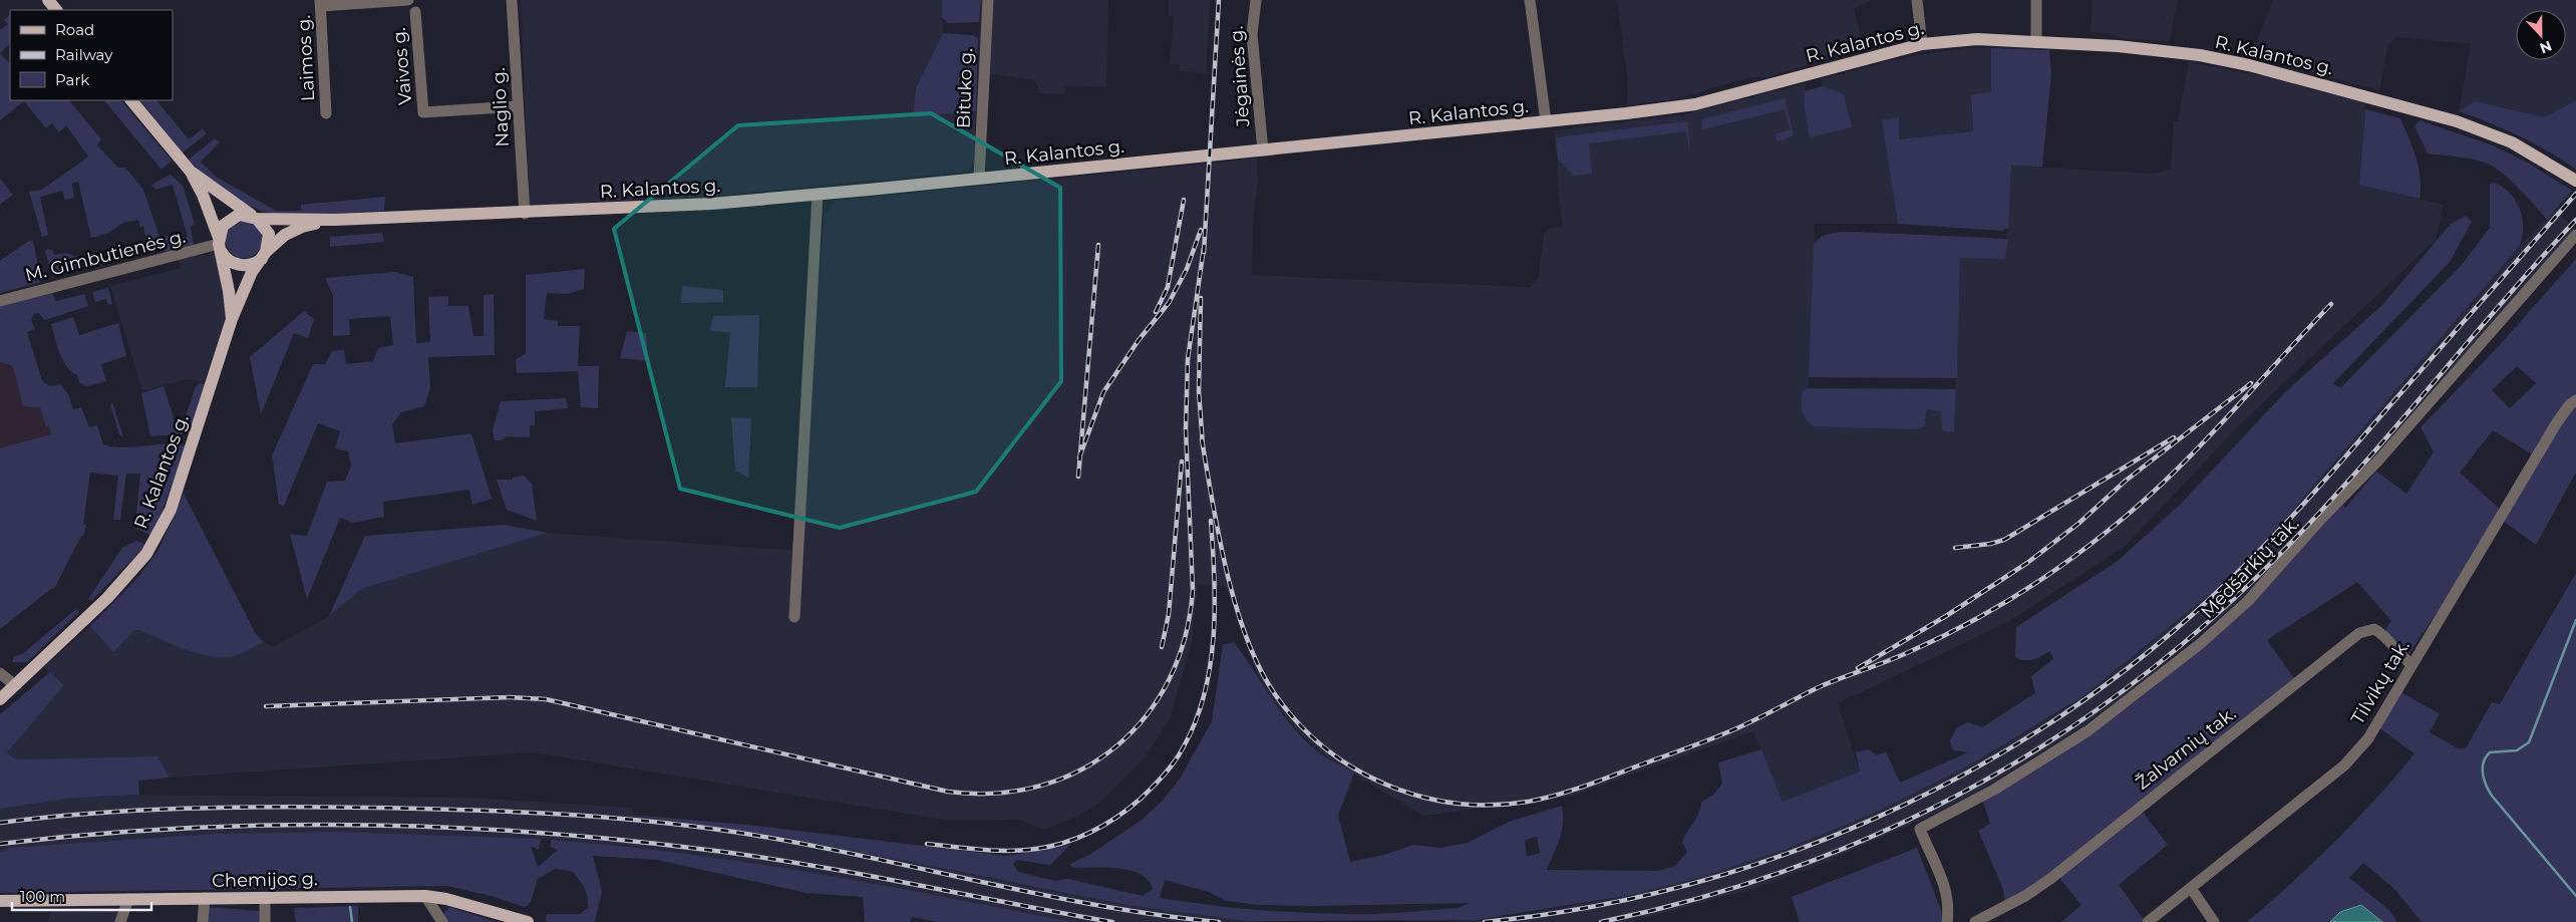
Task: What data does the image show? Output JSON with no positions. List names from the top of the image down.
{
  "streets": {
    "main road": ["R. Kalantos g.", "Chemijos g."],
    "street": [
      "Laimos g.",
      "Vaivos g.",
      "Jėgainės g.",
      "Bituko g.",
      "Naglio g.",
      "M. Gimbutienės g.",
      "Medšarkių tak.",
      "Tilvikų tak.",
      "Žalvarnių tak."
    ]
  },
  "crossings": [
    ["R. Kalantos g.", "Jėgainės g."],
    ["R. Kalantos g.", "Bituko g."],
    ["R. Kalantos g.", "Naglio g."],
    ["R. Kalantos g.", "M. Gimbutienės g."],
    ["Vaivos g.", "Naglio g."],
    ["Tilvikų tak.", "Žalvarnių tak."]
  ],
  "legend": ["Road", "Railway", "Park"],
  "scale_bar": "100 m",
  "north": "bottom"
}
